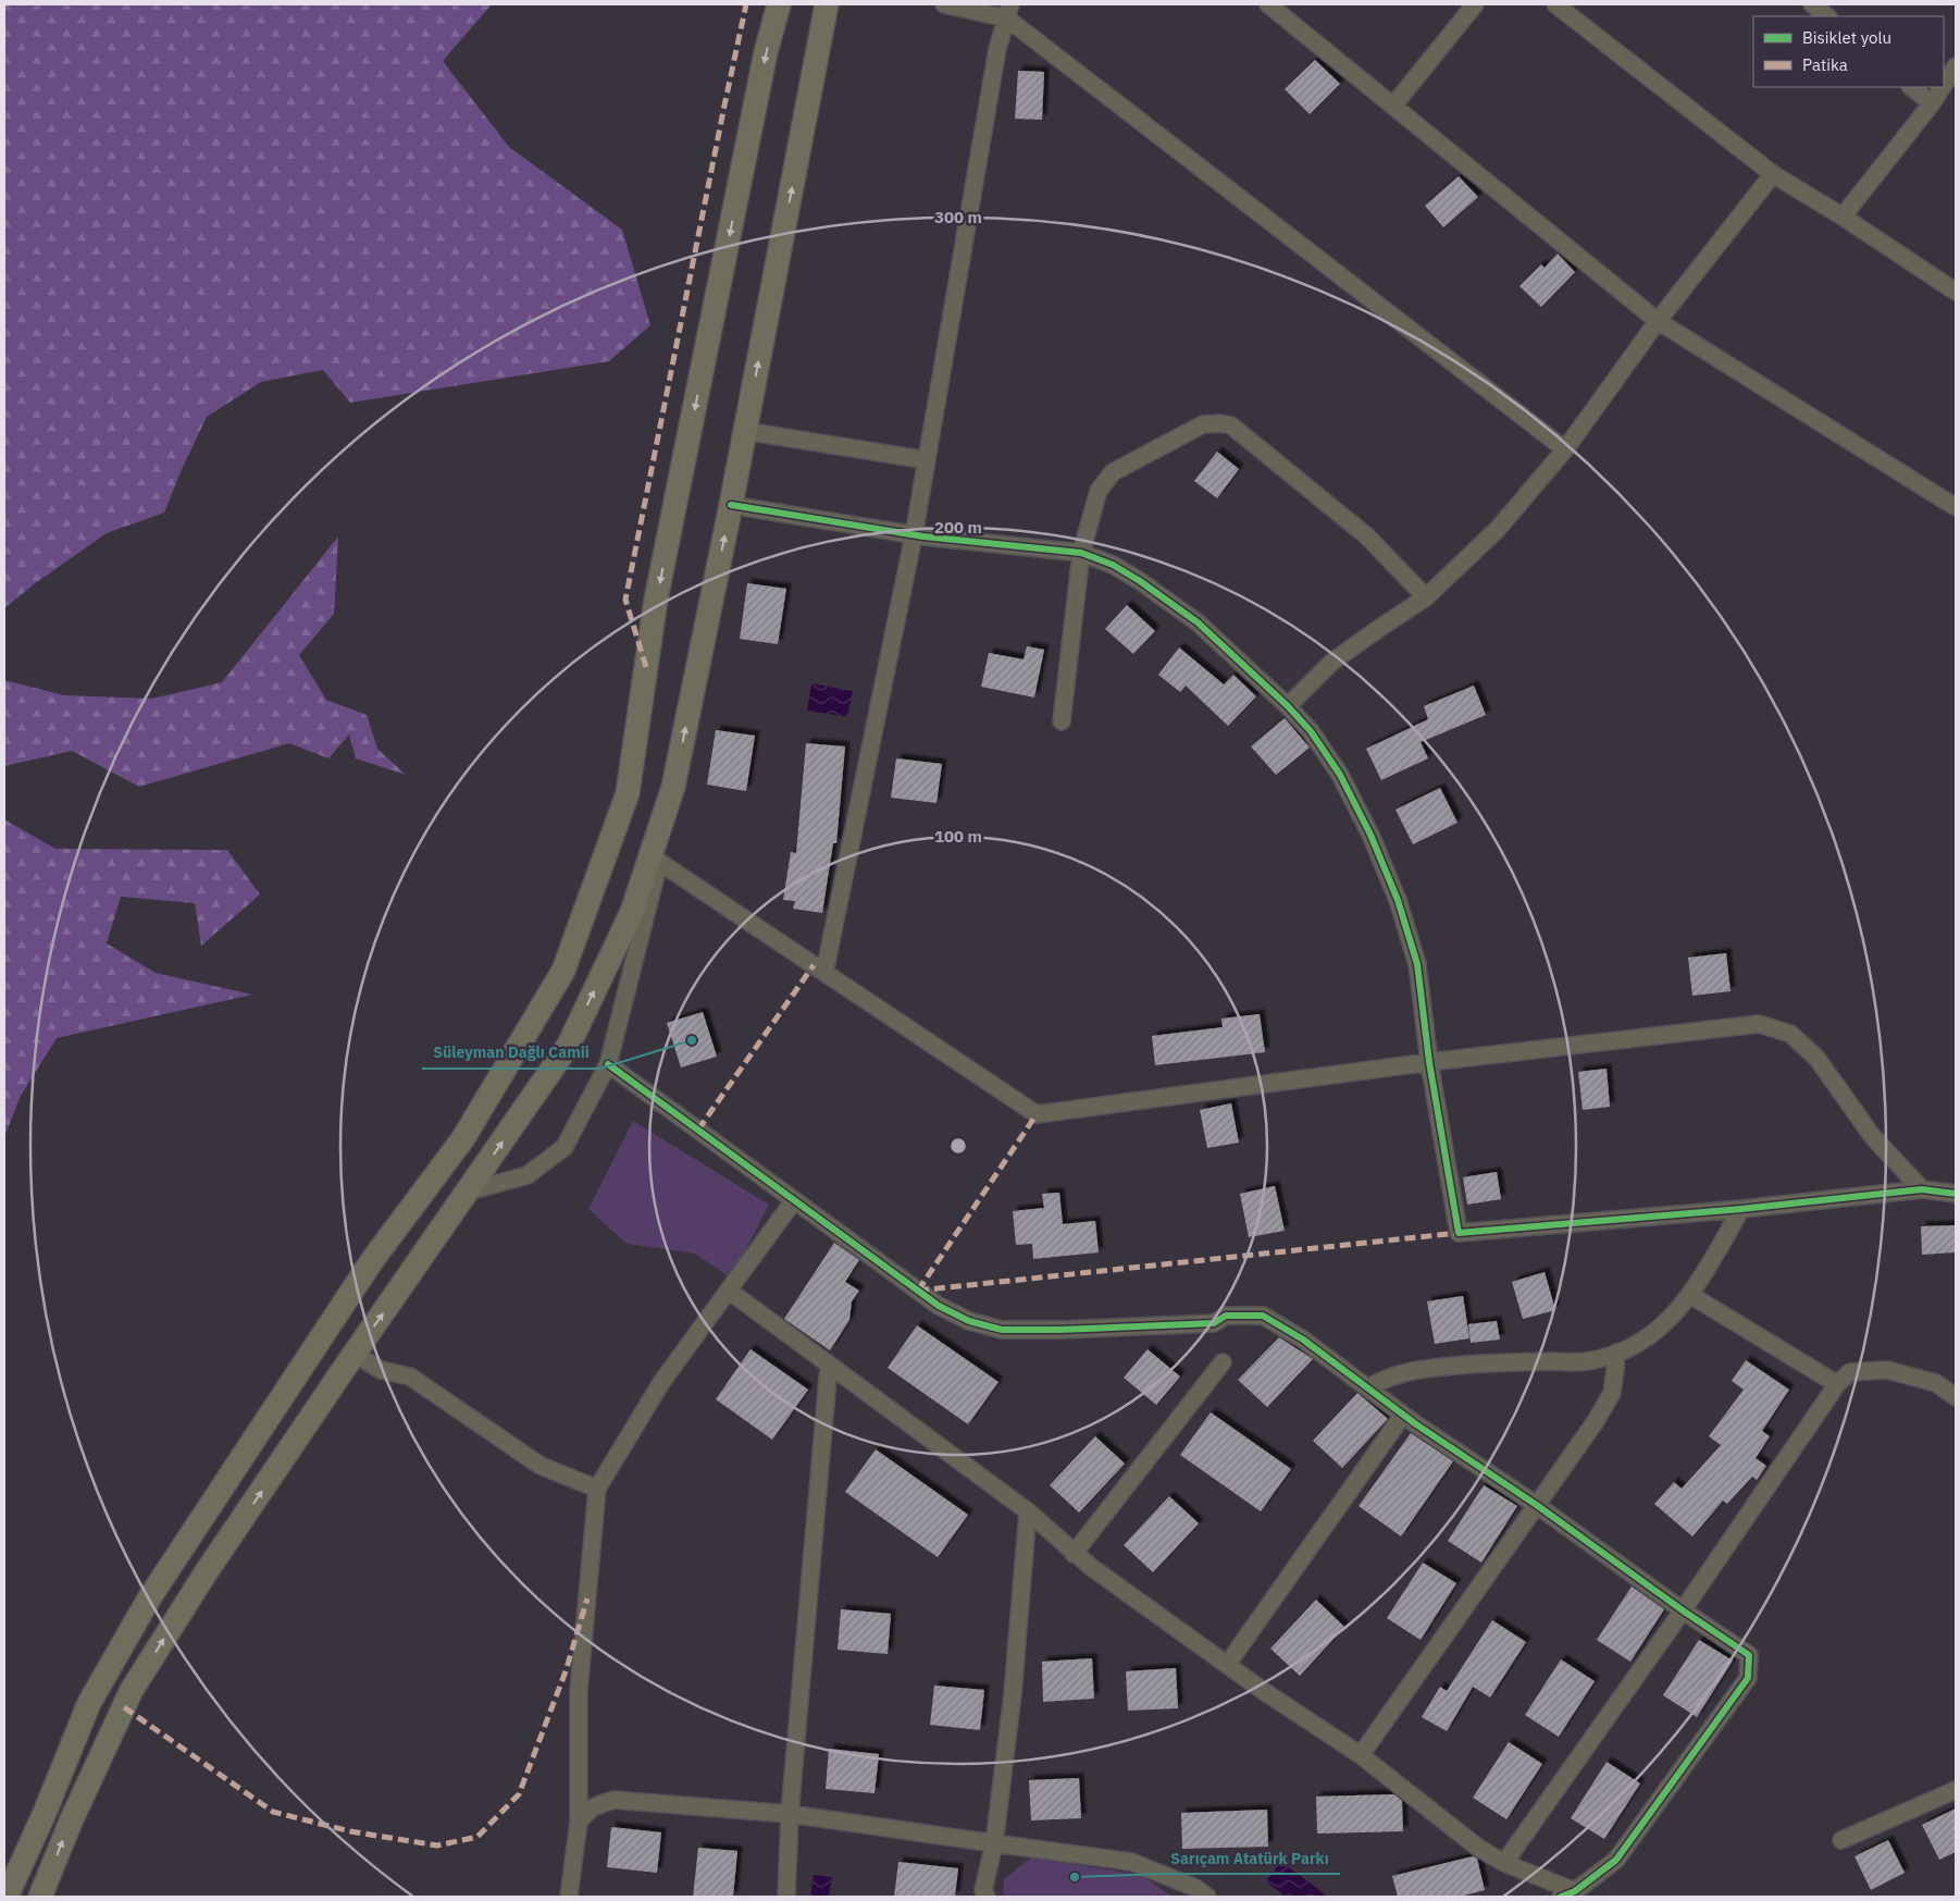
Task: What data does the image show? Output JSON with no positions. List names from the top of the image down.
{
  "places": ["Süleyman Dağlı Camii", "Sarıçam Atatürk Parkı"],
  "legend": ["Bisiklet yolu", "Patika"],
  "rings": ["300 m", "200 m", "100 m"]
}
